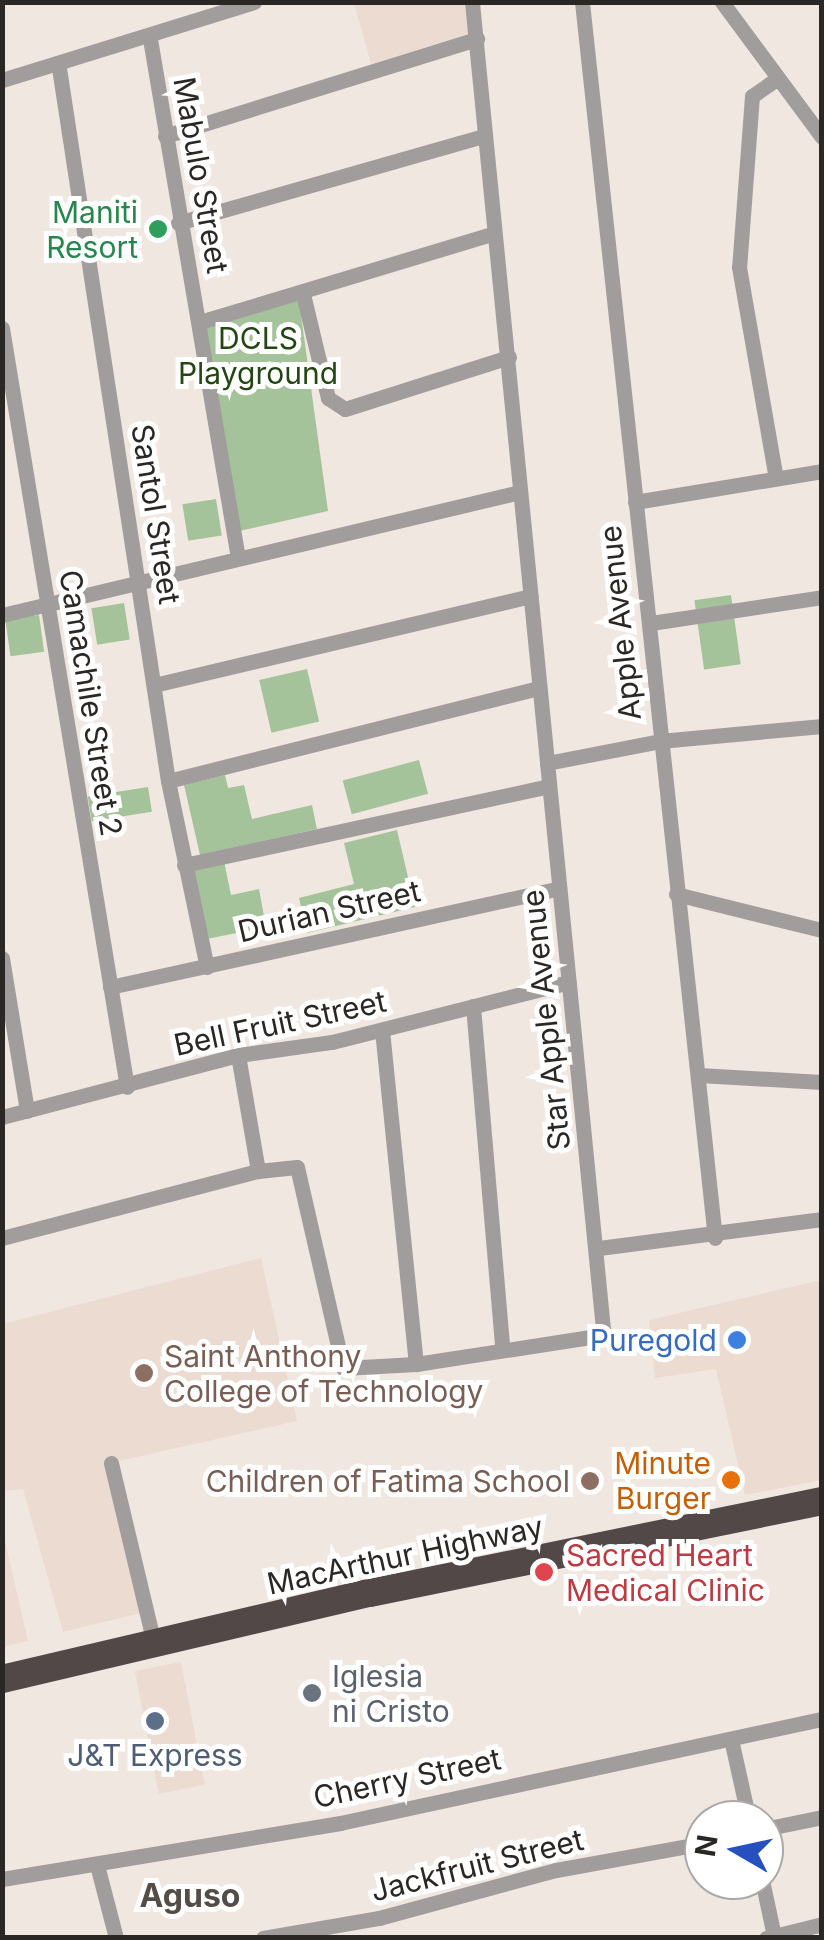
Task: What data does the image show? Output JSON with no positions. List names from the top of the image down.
{
  "streets": {
    "highway": ["MacArthur Highway"],
    "street": [
      "Mabulo Street",
      "Santol Street",
      "Apple Avenue",
      "Camachile Street 2",
      "Durian Street",
      "Star Apple Avenue",
      "Bell Fruit Street",
      "Cherry Street",
      "Jackfruit Street"
    ]
  },
  "crossings": [
    ["Santol Street", "Durian Street"],
    ["Camachile Street 2", "Durian Street"],
    ["Camachile Street 2", "Bell Fruit Street"],
    ["Durian Street", "Star Apple Avenue"],
    ["Star Apple Avenue", "Bell Fruit Street"]
  ],
  "districts": ["Aguso"],
  "parks": ["DCLS Playground"],
  "places": [
    "Maniti Resort",
    "Puregold",
    "Saint Anthony College of Technology",
    "Minute Burger",
    "Children of Fatima School",
    "Sacred Heart Medical Clinic",
    "Iglesia ni Cristo",
    "J&T Express"
  ],
  "north": "left"
}
